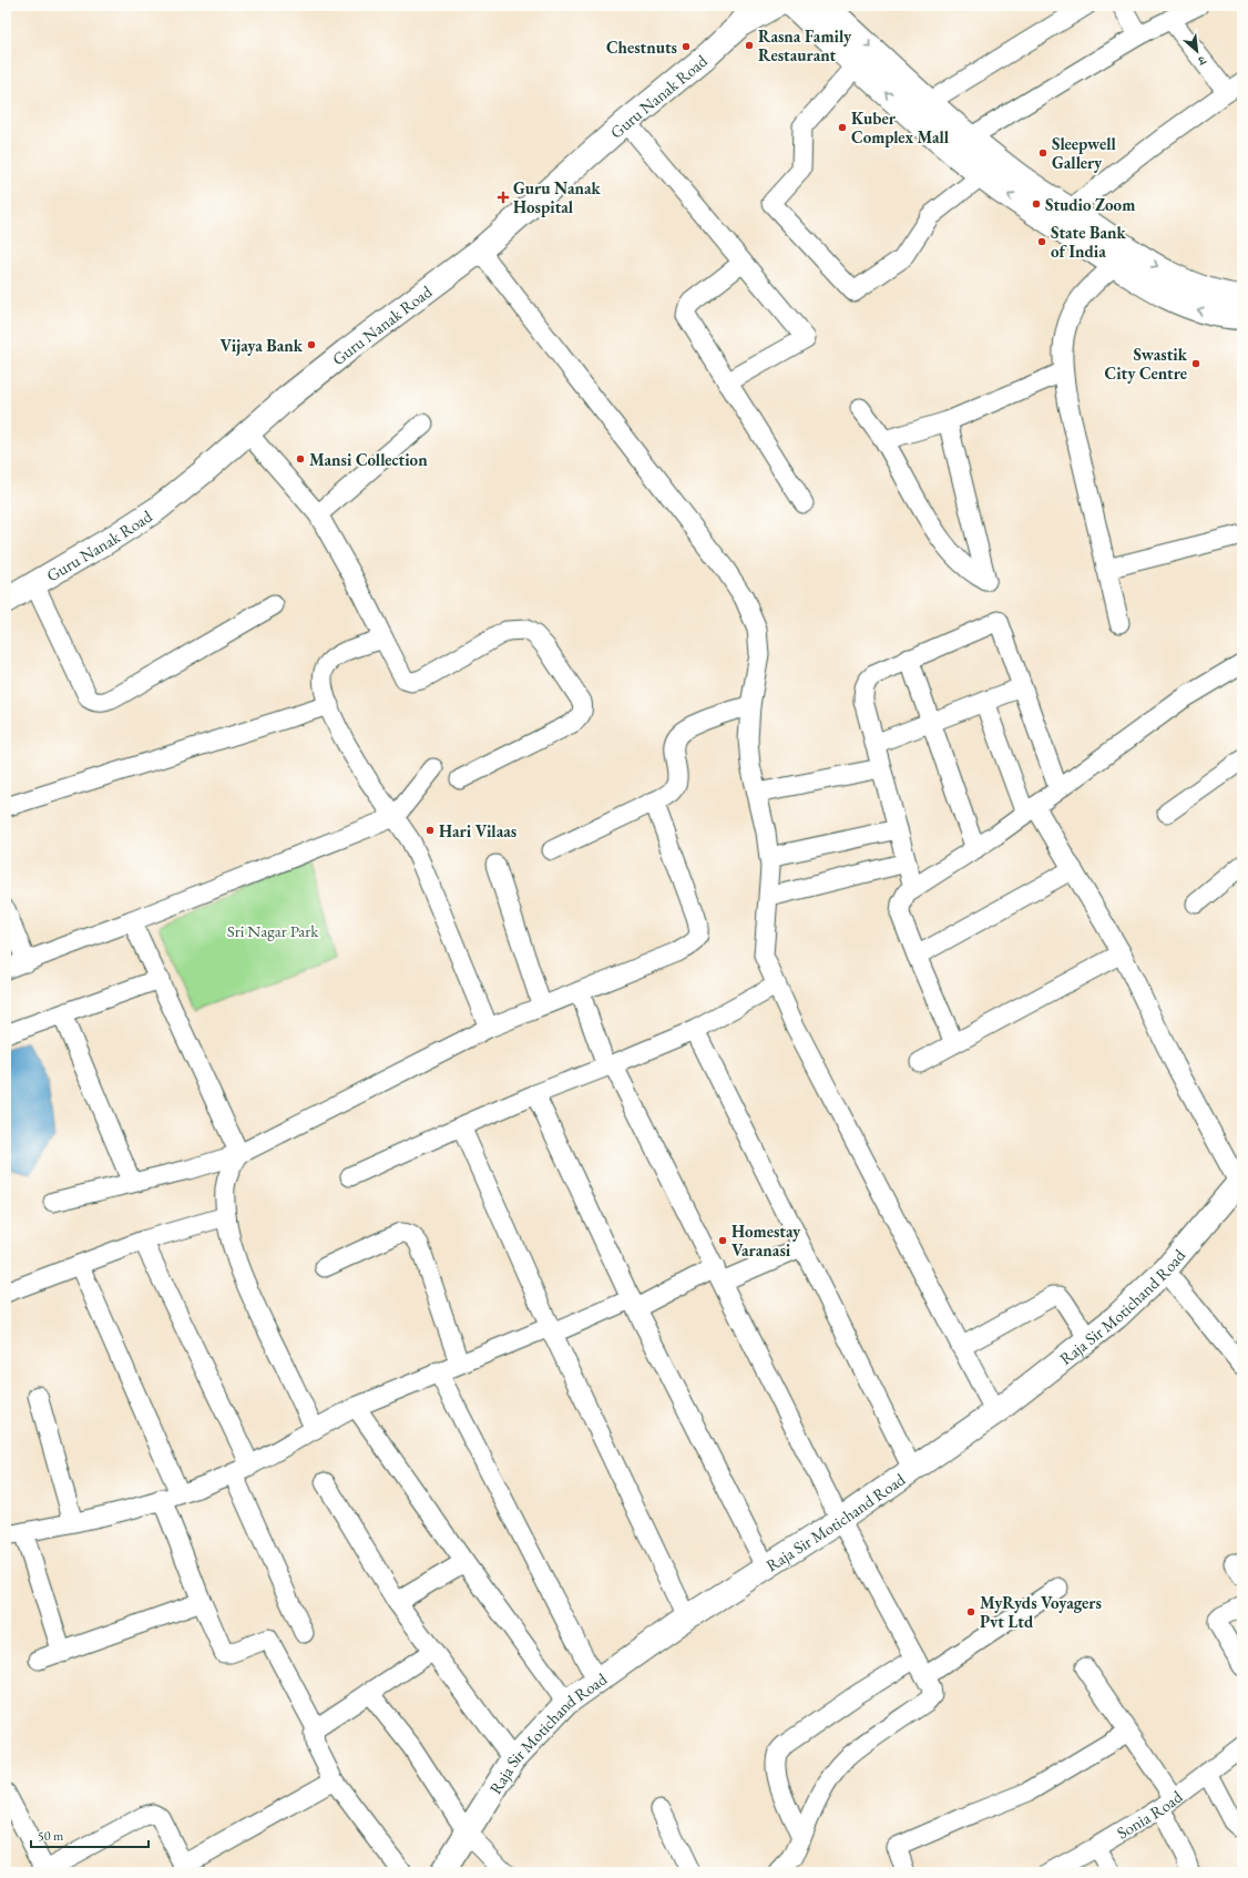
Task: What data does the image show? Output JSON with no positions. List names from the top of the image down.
{
  "streets": {
    "street": ["Guru Nanak Road", "Raja Sir Motichand Road", "Sonia Road"]
  },
  "parks": ["Sri Nagar Park"],
  "places": {
    "other": [
      "Rasna Family Restaurant",
      "Chestnuts",
      "Kuber Complex Mall",
      "Sleepwell Gallery",
      "Studio Zoom",
      "State Bank of India",
      "Vijaya Bank",
      "Swastik City Centre",
      "Mansi Collection",
      "Hari Vilaas",
      "Homestay Varanasi",
      "MyRyds Voyagers Pvt Ltd"
    ],
    "health": ["Guru Nanak Hospital"]
  },
  "scale_bar": "50 m",
  "north": "bottom right"
}
